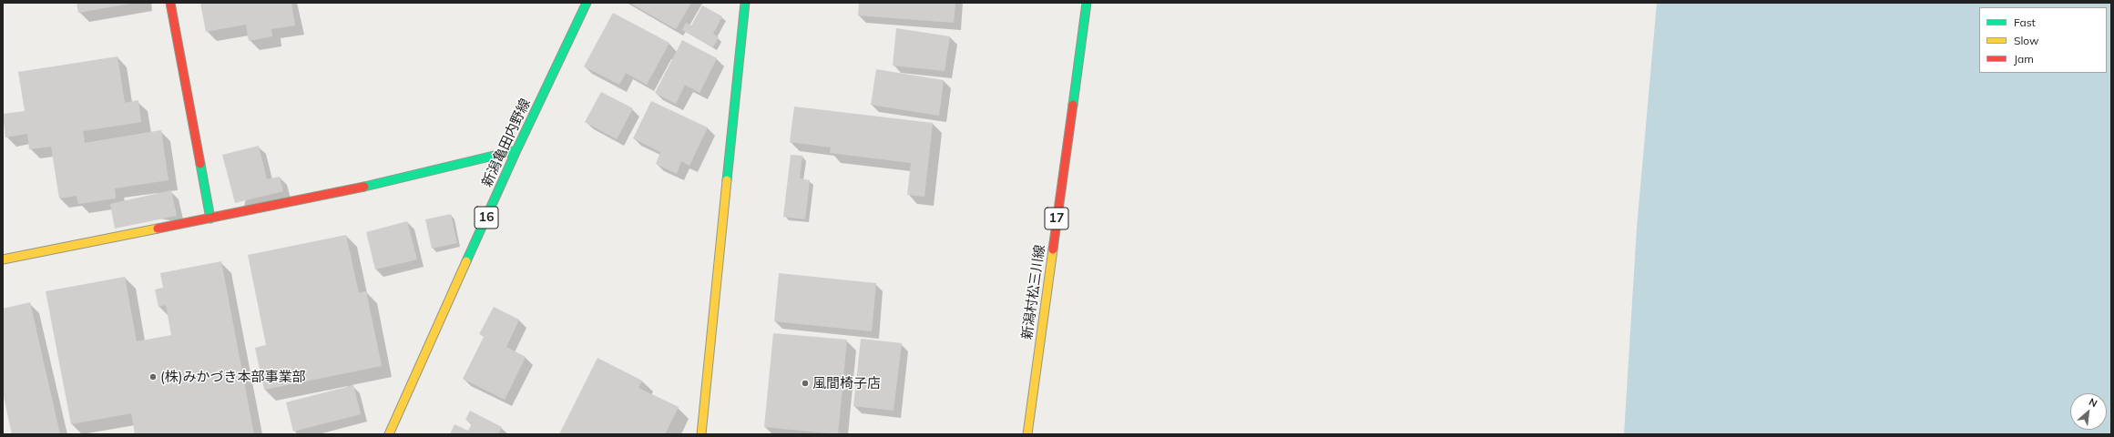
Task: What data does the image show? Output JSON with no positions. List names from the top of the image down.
{
  "streets": {
    "street": [
      "新潟亀田内野線",
      "16",
      "17",
      "新潟村松三川線"
    ]
  },
  "places": ["(株)みかづき本部事業部", "風間椅子店"],
  "legend": ["Fast", "Slow", "Jam"],
  "north": "top right"
}
